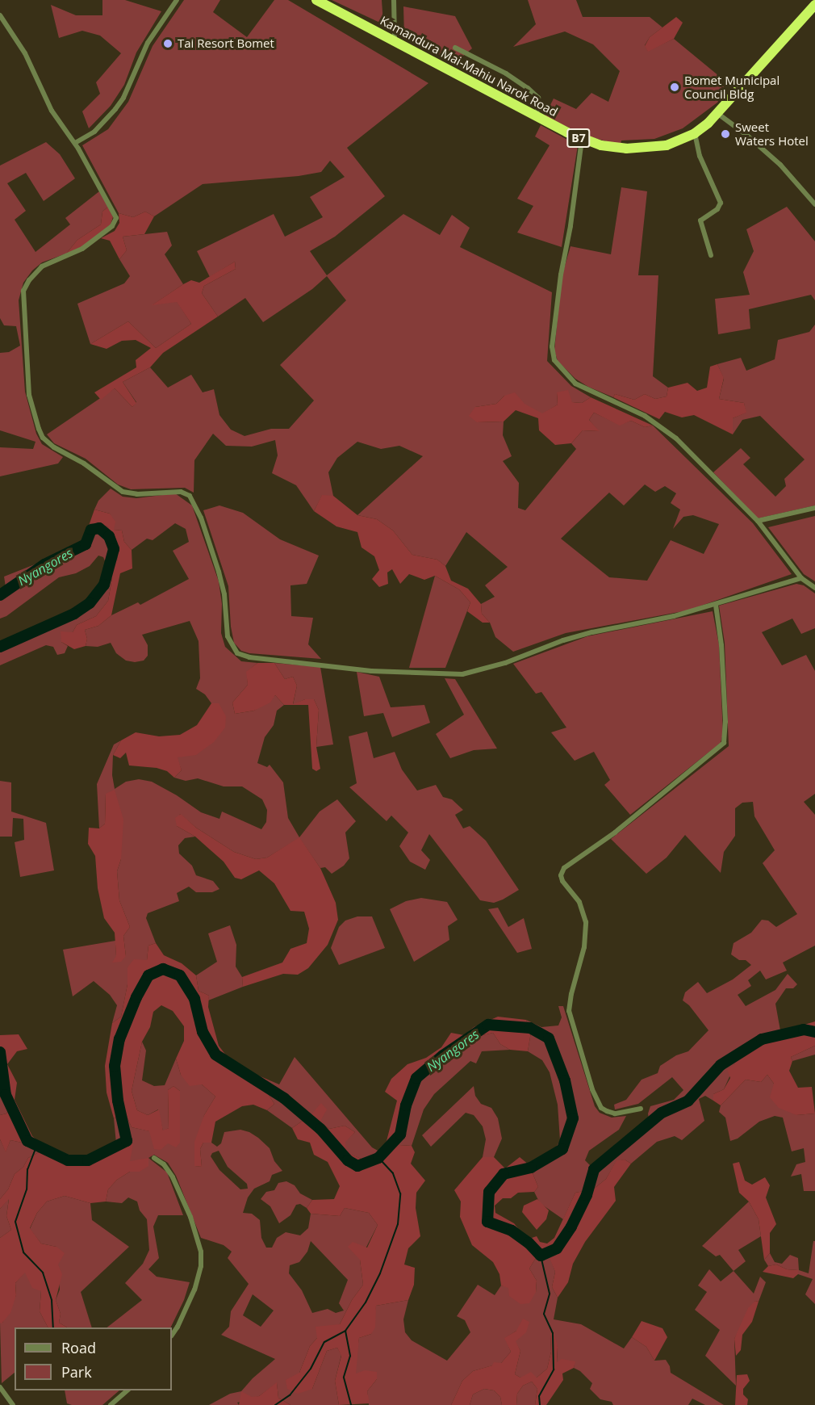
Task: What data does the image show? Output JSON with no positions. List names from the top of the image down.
{
  "streets": {
    "highway": ["Kamandura Mai-Mahiu Narok Road", "B7"]
  },
  "water": ["Nyangores"],
  "places": ["Tai Resort Bomet", "Bomet Municipal Council Bldg", "Sweet Waters Hotel"],
  "legend": ["Road", "Park"]
}
